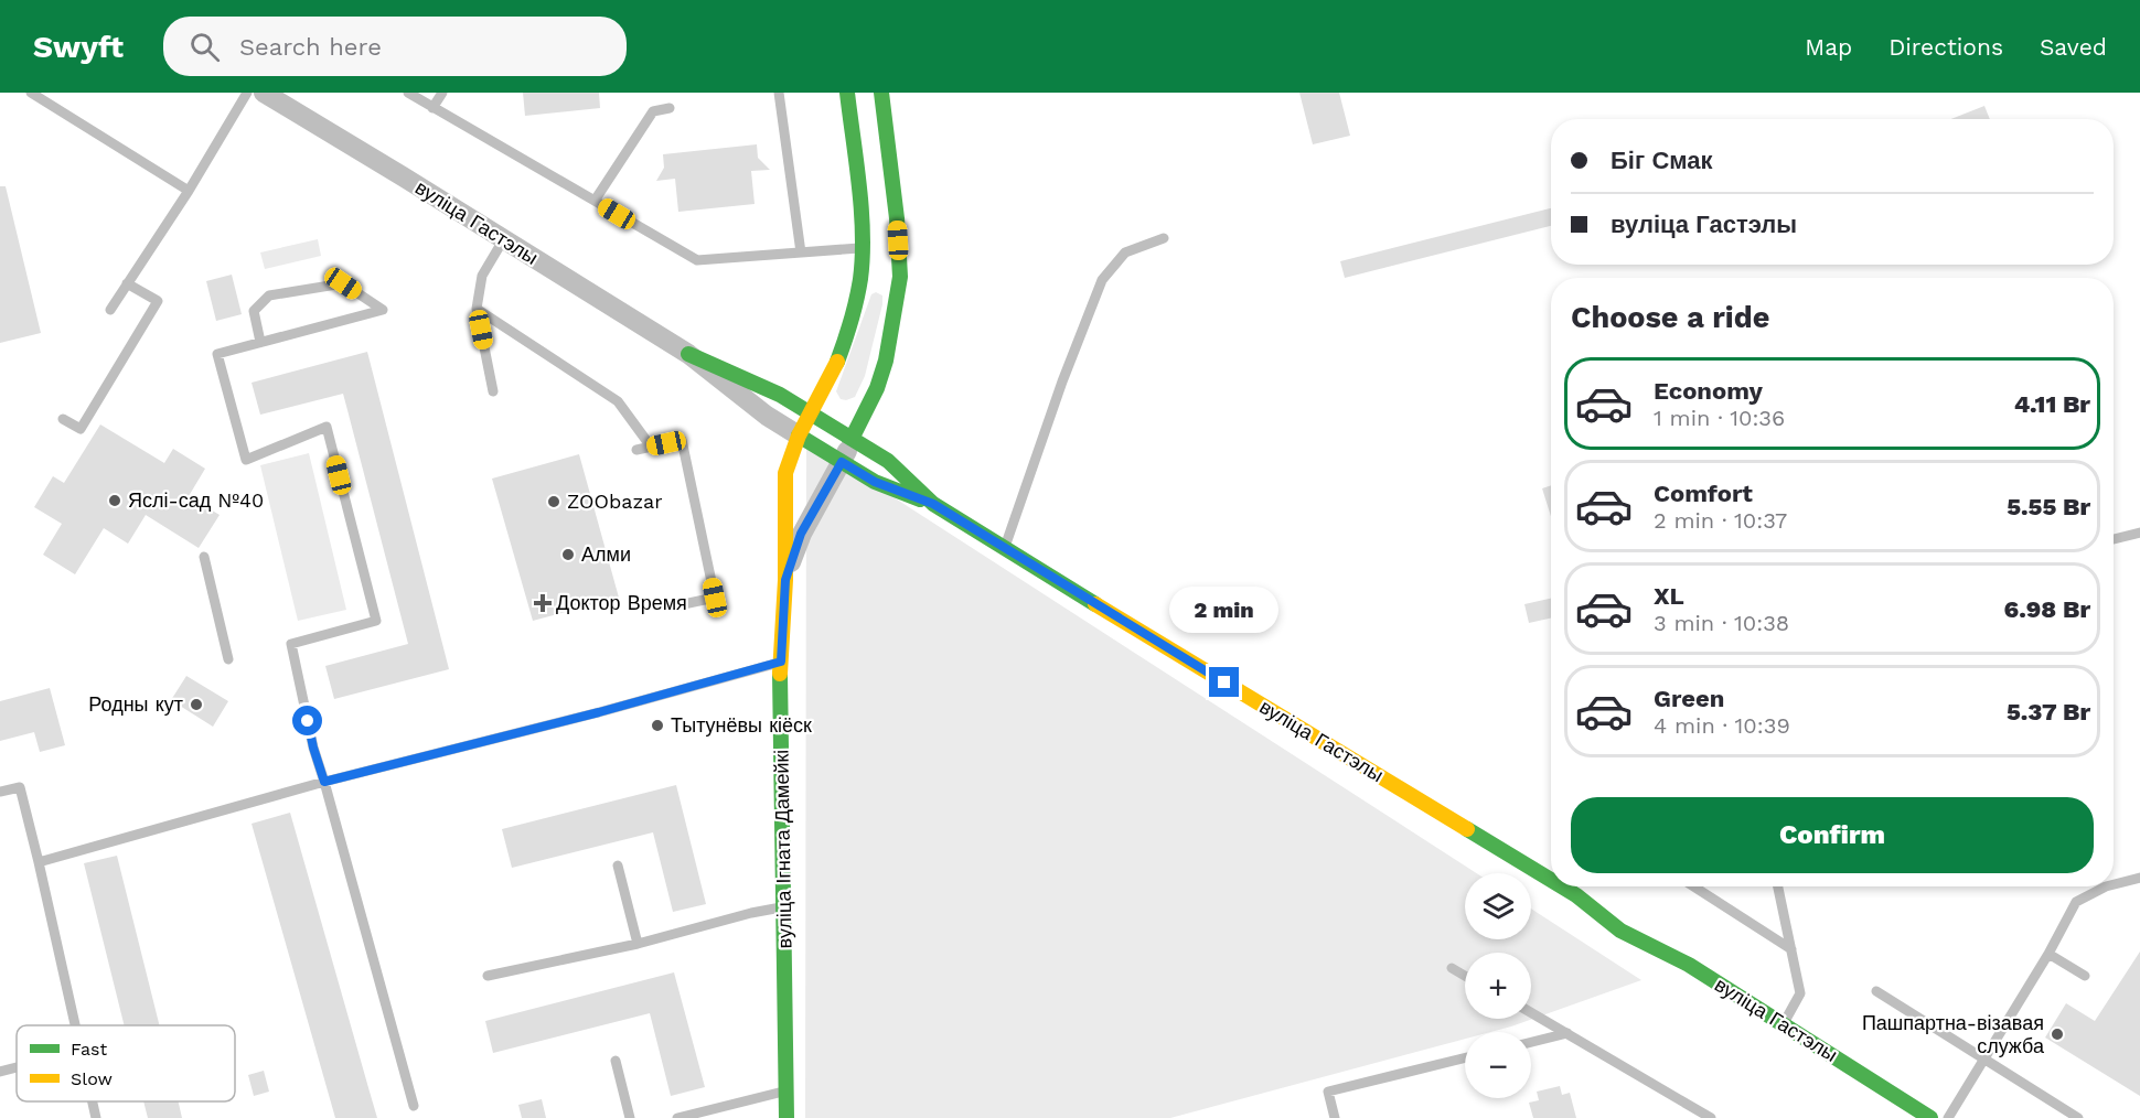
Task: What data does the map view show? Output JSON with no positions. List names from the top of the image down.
{
  "streets": {
    "main road": ["вуліца Гастэлы", "вуліца Ігната Дамейкі"]
  },
  "crossings": [
    ["вуліца Гастэлы", "вуліца Ігната Дамейкі"]
  ],
  "places": {
    "other": [
      "Яслі-сад №40",
      "ZOObazar",
      "Алми",
      "Родны кут",
      "Тытунёвы кіёск",
      "Пашпартна-візавая служба"
    ],
    "health": ["Доктор Время"]
  },
  "legend": ["Fast", "Slow"],
  "page": {
    "header": "Swyft",
    "search": "Search here",
    "nav": ["Map", "Directions", "Saved"],
    "banner": ["Біг Смак", "вуліца Гастэлы"],
    "heading": "Choose a ride",
    "list": [
      {
        "name": "Economy",
        "note": "1 min · 10:36",
        "value": "4.11 Br"
      },
      {
        "name": "Comfort",
        "note": "2 min · 10:37",
        "value": "5.55 Br"
      },
      {
        "name": "XL",
        "note": "3 min · 10:38",
        "value": "6.98 Br"
      },
      {
        "name": "Green",
        "note": "4 min · 10:39",
        "value": "5.37 Br"
      }
    ],
    "bubble": "2 min",
    "buttons": "Confirm",
    "map_buttons": ["+", "−"]
  }
}
